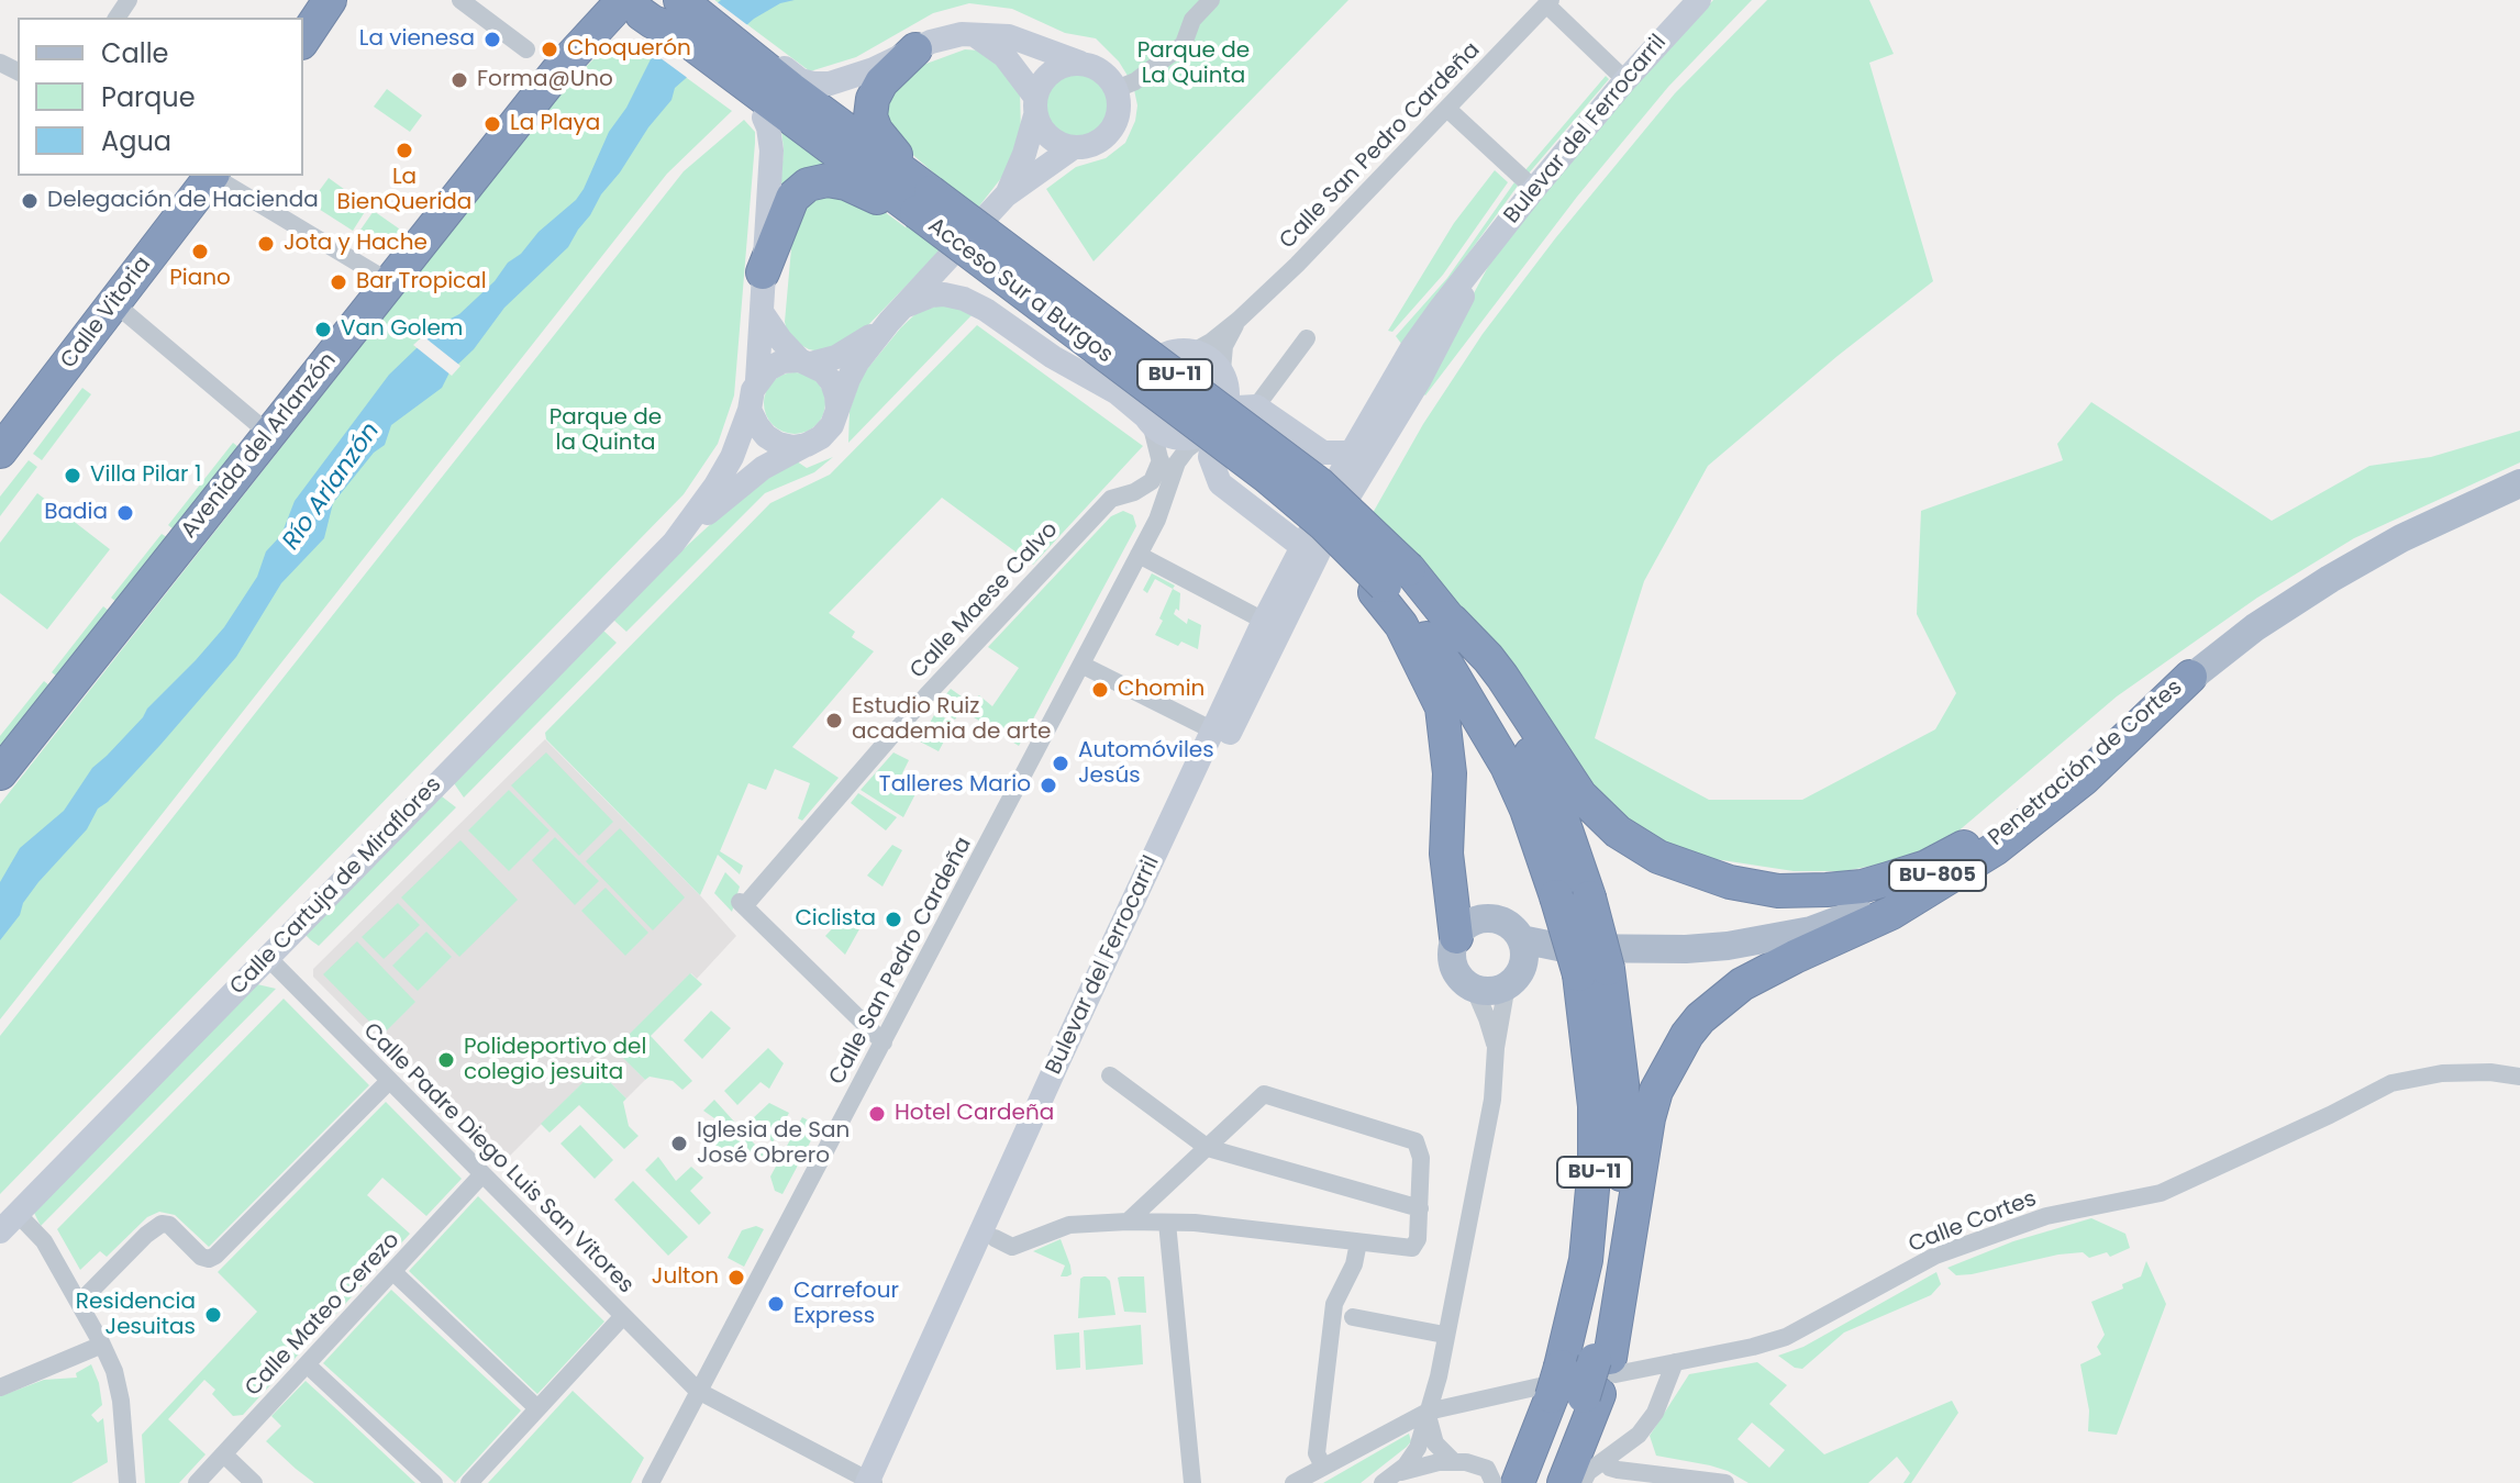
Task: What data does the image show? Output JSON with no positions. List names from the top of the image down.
{
  "streets": {
    "highway": [
      "Acceso Sur a Burgos",
      "Calle Vitoria",
      "BU-11",
      "Avenida del Arlanzón"
    ],
    "main road": [
      "Bulevar del Ferrocarril",
      "Penetración de Cortes",
      "BU-805",
      "Calle Cartuja de Miraflores"
    ],
    "street": [
      "Calle San Pedro Cardeña",
      "Calle Maese Calvo",
      "Calle Padre Diego Luis San Vitores",
      "Calle Cortes",
      "Calle Mateo Cerezo"
    ]
  },
  "crossings": [
    ["Bulevar del Ferrocarril", "Calle Padre Diego Luis San Vitores"],
    ["Calle San Pedro Cardeña", "Calle Maese Calvo"],
    ["Calle San Pedro Cardeña", "Calle Padre Diego Luis San Vitores"],
    ["Acceso Sur a Burgos", "BU-11"],
    ["BU-11", "Penetración de Cortes"],
    ["BU-11", "Calle Cortes"],
    ["Penetración de Cortes", "BU-805"],
    ["Calle Cartuja de Miraflores", "Calle Padre Diego Luis San Vitores"],
    ["Calle Padre Diego Luis San Vitores", "Calle Mateo Cerezo"]
  ],
  "water": ["Río Arlanzón"],
  "parks": ["Parque de La Quinta", "Parque de la Quinta"],
  "places": [
    "La vienesa",
    "Choquerón",
    "Forma@Uno",
    "La Playa",
    "La BienQuerida",
    "Delegación de Hacienda",
    "Jota y Hache",
    "Piano",
    "Bar Tropical",
    "Van Golem",
    "Villa Pilar 1",
    "Badia",
    "Chomin",
    "Estudio Ruiz academia de arte",
    "Automóviles Jesús",
    "Talleres Mario",
    "Ciclista",
    "Polideportivo del colegio jesuita",
    "Hotel Cardeña",
    "Iglesia de San José Obrero",
    "Julton",
    "Carrefour Express",
    "Residencia Jesuitas"
  ],
  "legend": ["Calle", "Parque", "Agua"]
}
